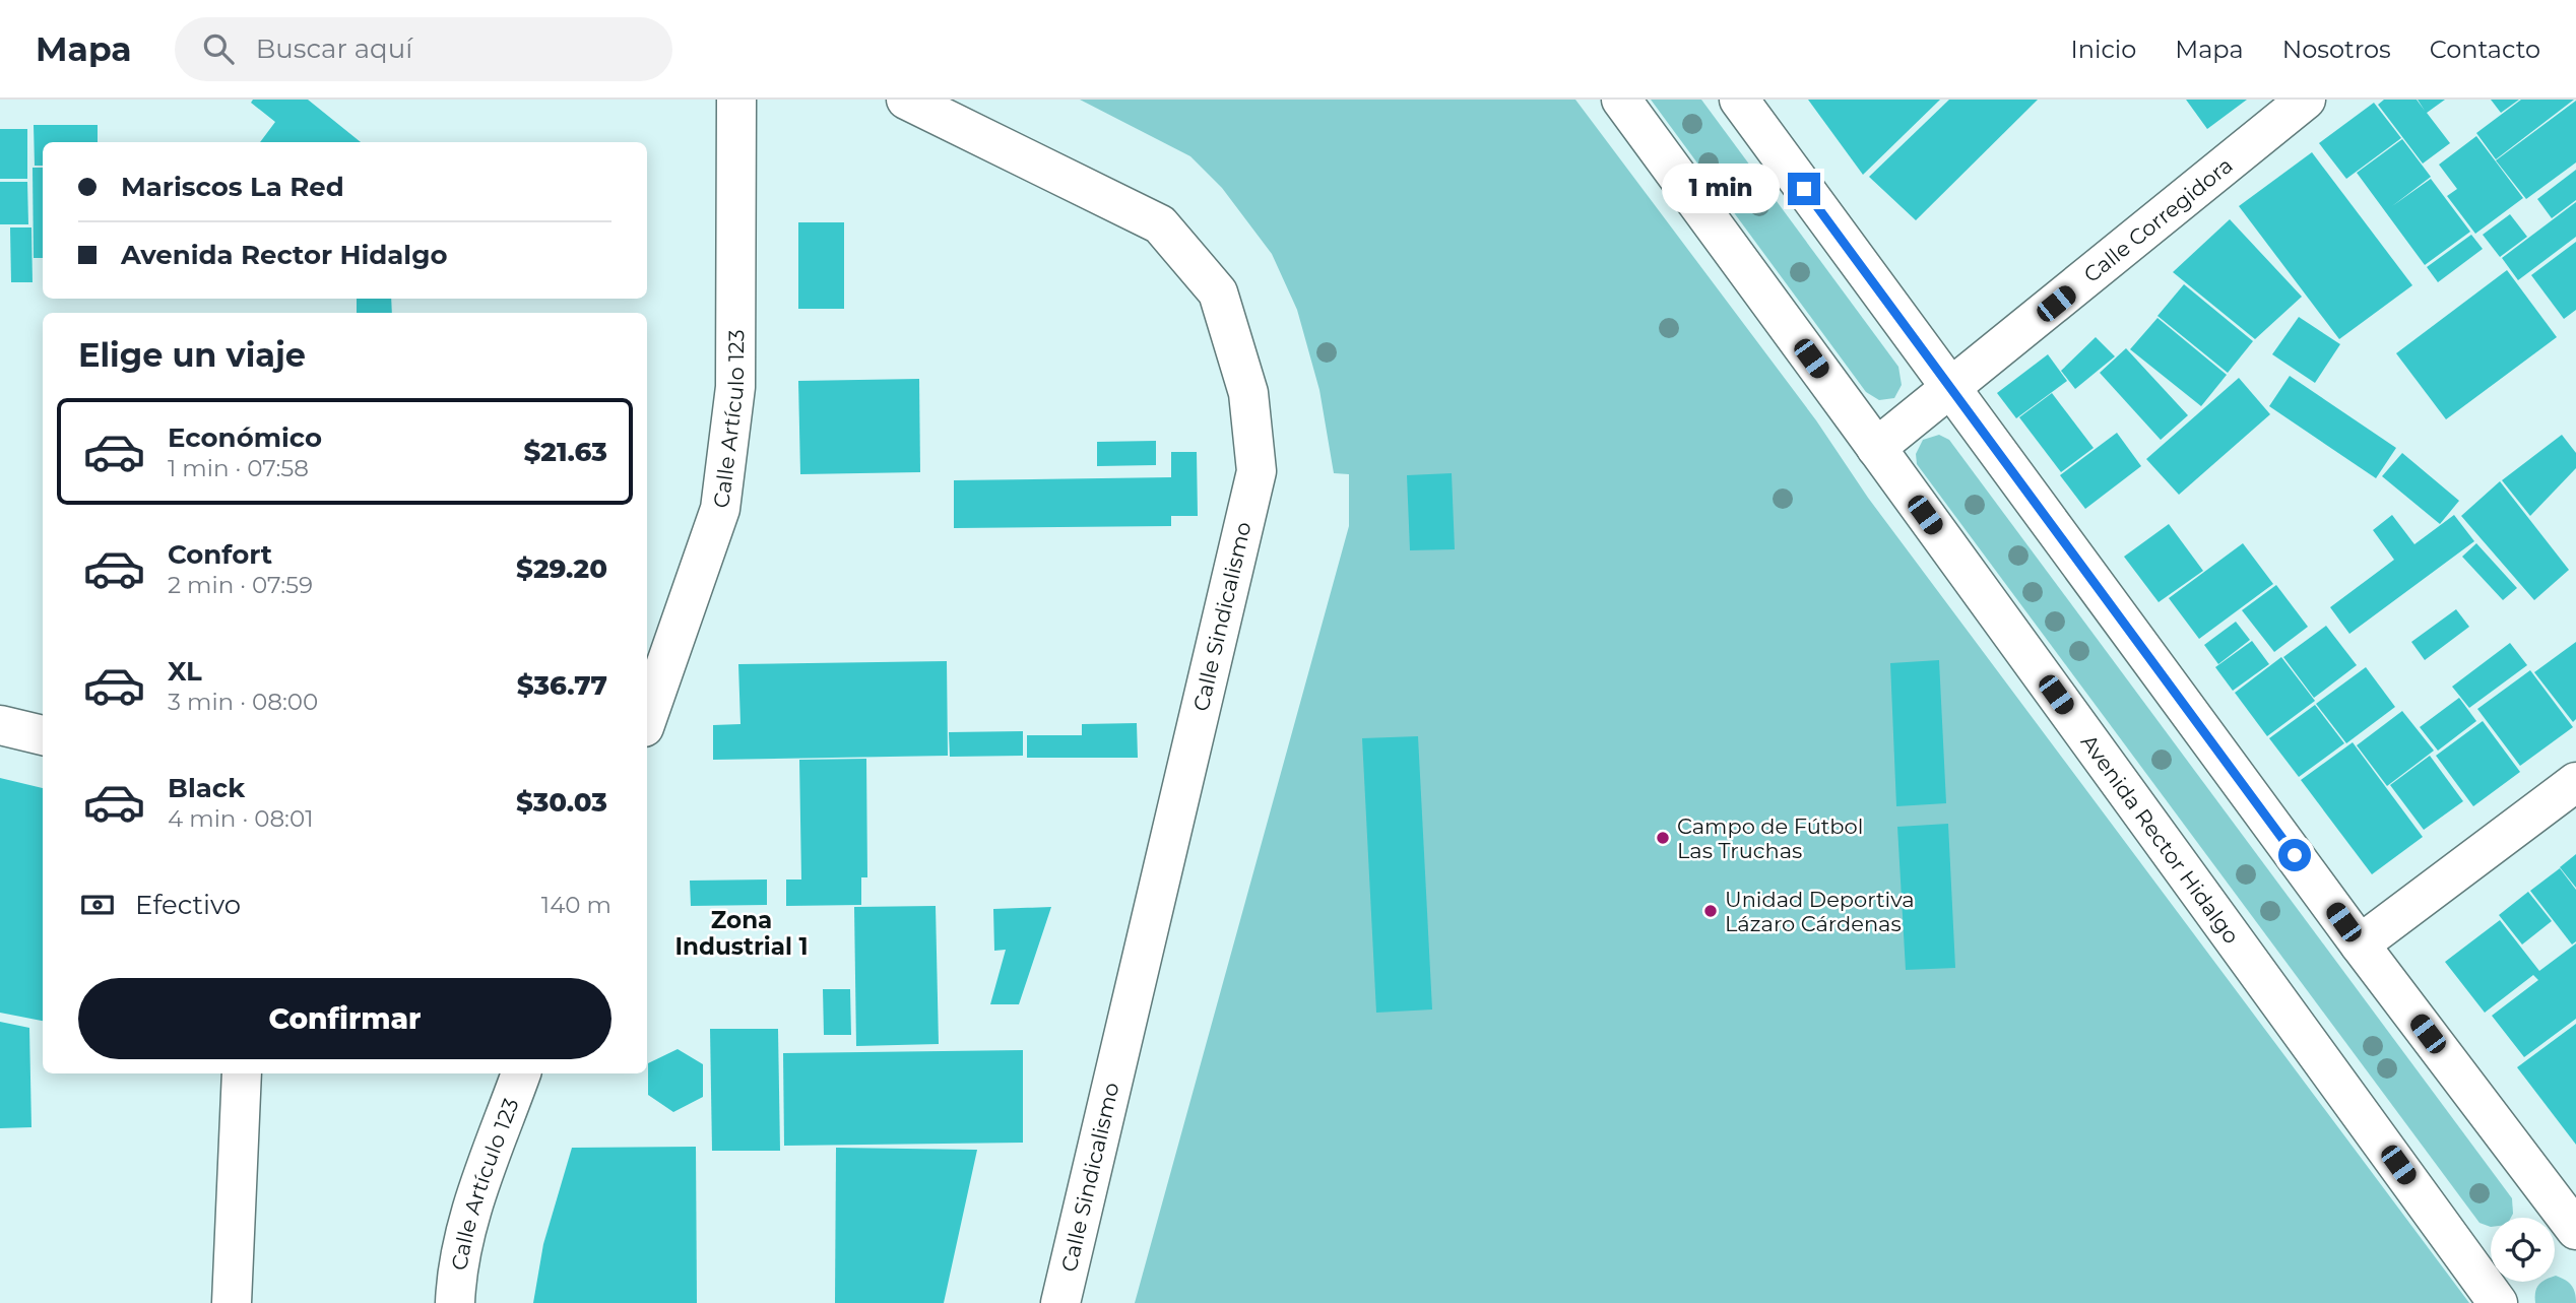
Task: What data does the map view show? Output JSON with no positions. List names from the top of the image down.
{
  "streets": {
    "street": [
      "Calle Corregidora",
      "Calle Artículo 123",
      "Calle Sindicalismo",
      "Avenida Rector Hidalgo"
    ]
  },
  "crossings": [
    ["Calle Corregidora", "Avenida Rector Hidalgo"]
  ],
  "districts": ["Zona Industrial 1"],
  "places": ["Campo de Fútbol Las Truchas", "Unidad Deportiva Lázaro Cárdenas"],
  "page": {
    "header": "Mapa",
    "search": "Buscar aquí",
    "nav": [
      "Inicio",
      "Mapa",
      "Nosotros",
      "Contacto"
    ],
    "banner": ["Mariscos La Red", "Avenida Rector Hidalgo"],
    "bubble": "1 min",
    "heading": "Elige un viaje",
    "list": [
      {
        "name": "Económico",
        "note": "1 min · 07:58",
        "value": "$21.63"
      },
      {
        "name": "Confort",
        "note": "2 min · 07:59",
        "value": "$29.20"
      },
      {
        "name": "XL",
        "note": "3 min · 08:00",
        "value": "$36.77"
      },
      {
        "name": "Black",
        "note": "4 min · 08:01",
        "value": "$30.03"
      }
    ],
    "pay": ["Efectivo", "140 m"],
    "buttons": "Confirmar"
  }
}
